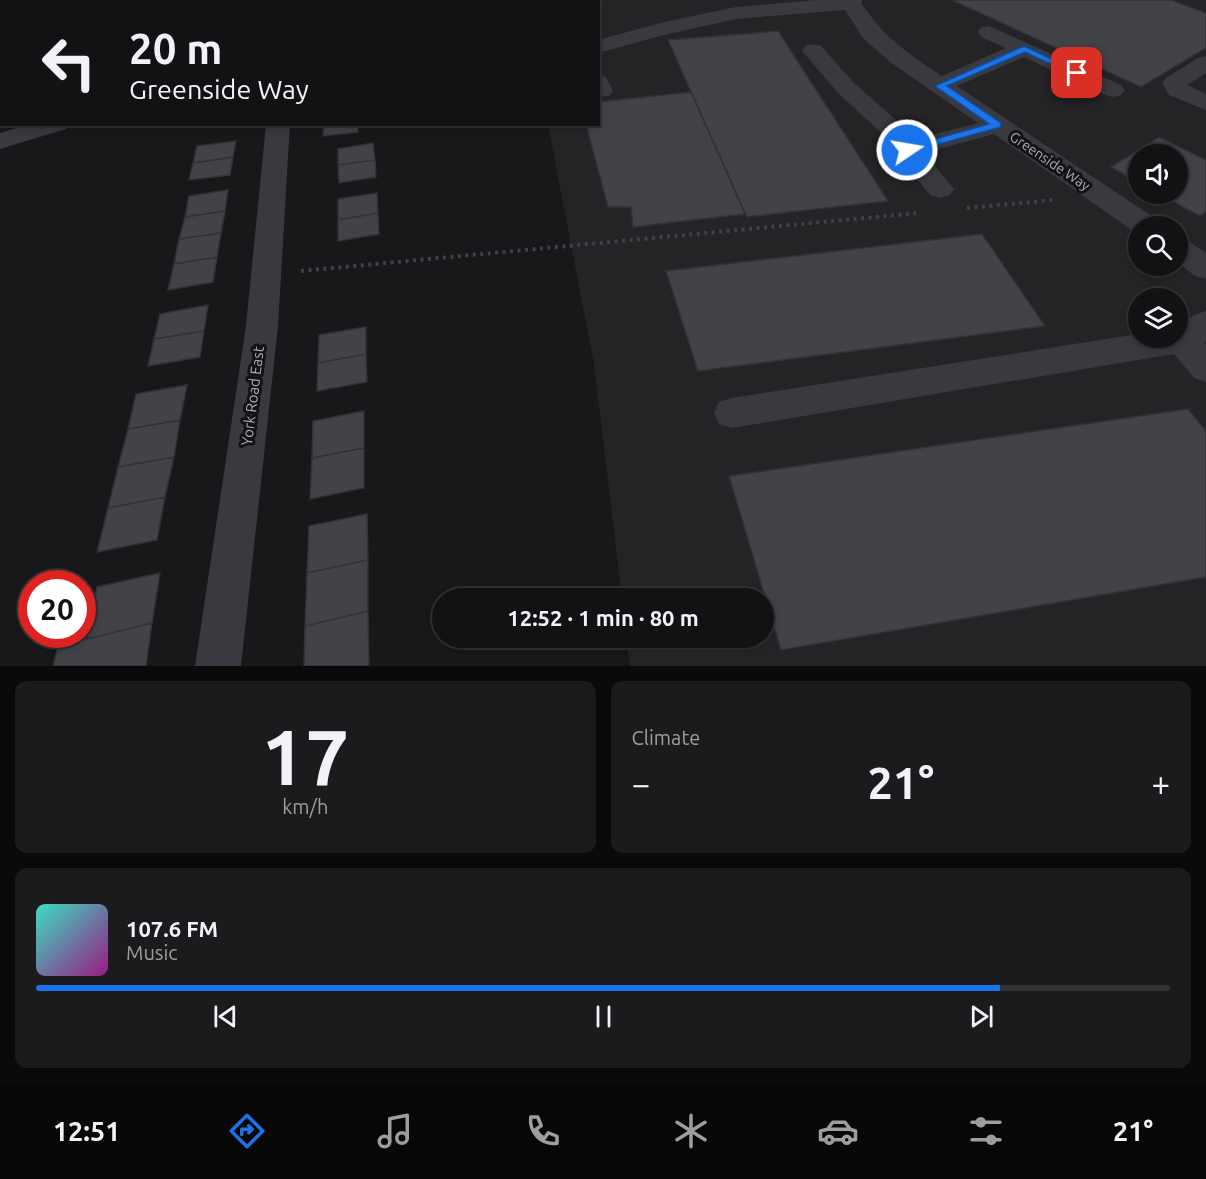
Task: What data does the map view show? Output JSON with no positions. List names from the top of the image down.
{
  "streets": {
    "street": ["Greenside Way", "York Road East"]
  },
  "page": {
    "turn": ["20 m", "Greenside Way"],
    "limit": "20",
    "trip": "12:52 · 1 min · 80 m",
    "tile": [
      ["17", "km/h"],
      "Climate"
    ],
    "heat": ["−", "21°", "+"],
    "song": ["107.6 FM", "Music"],
    "tabs": ["12:51", "21°"]
  }
}
